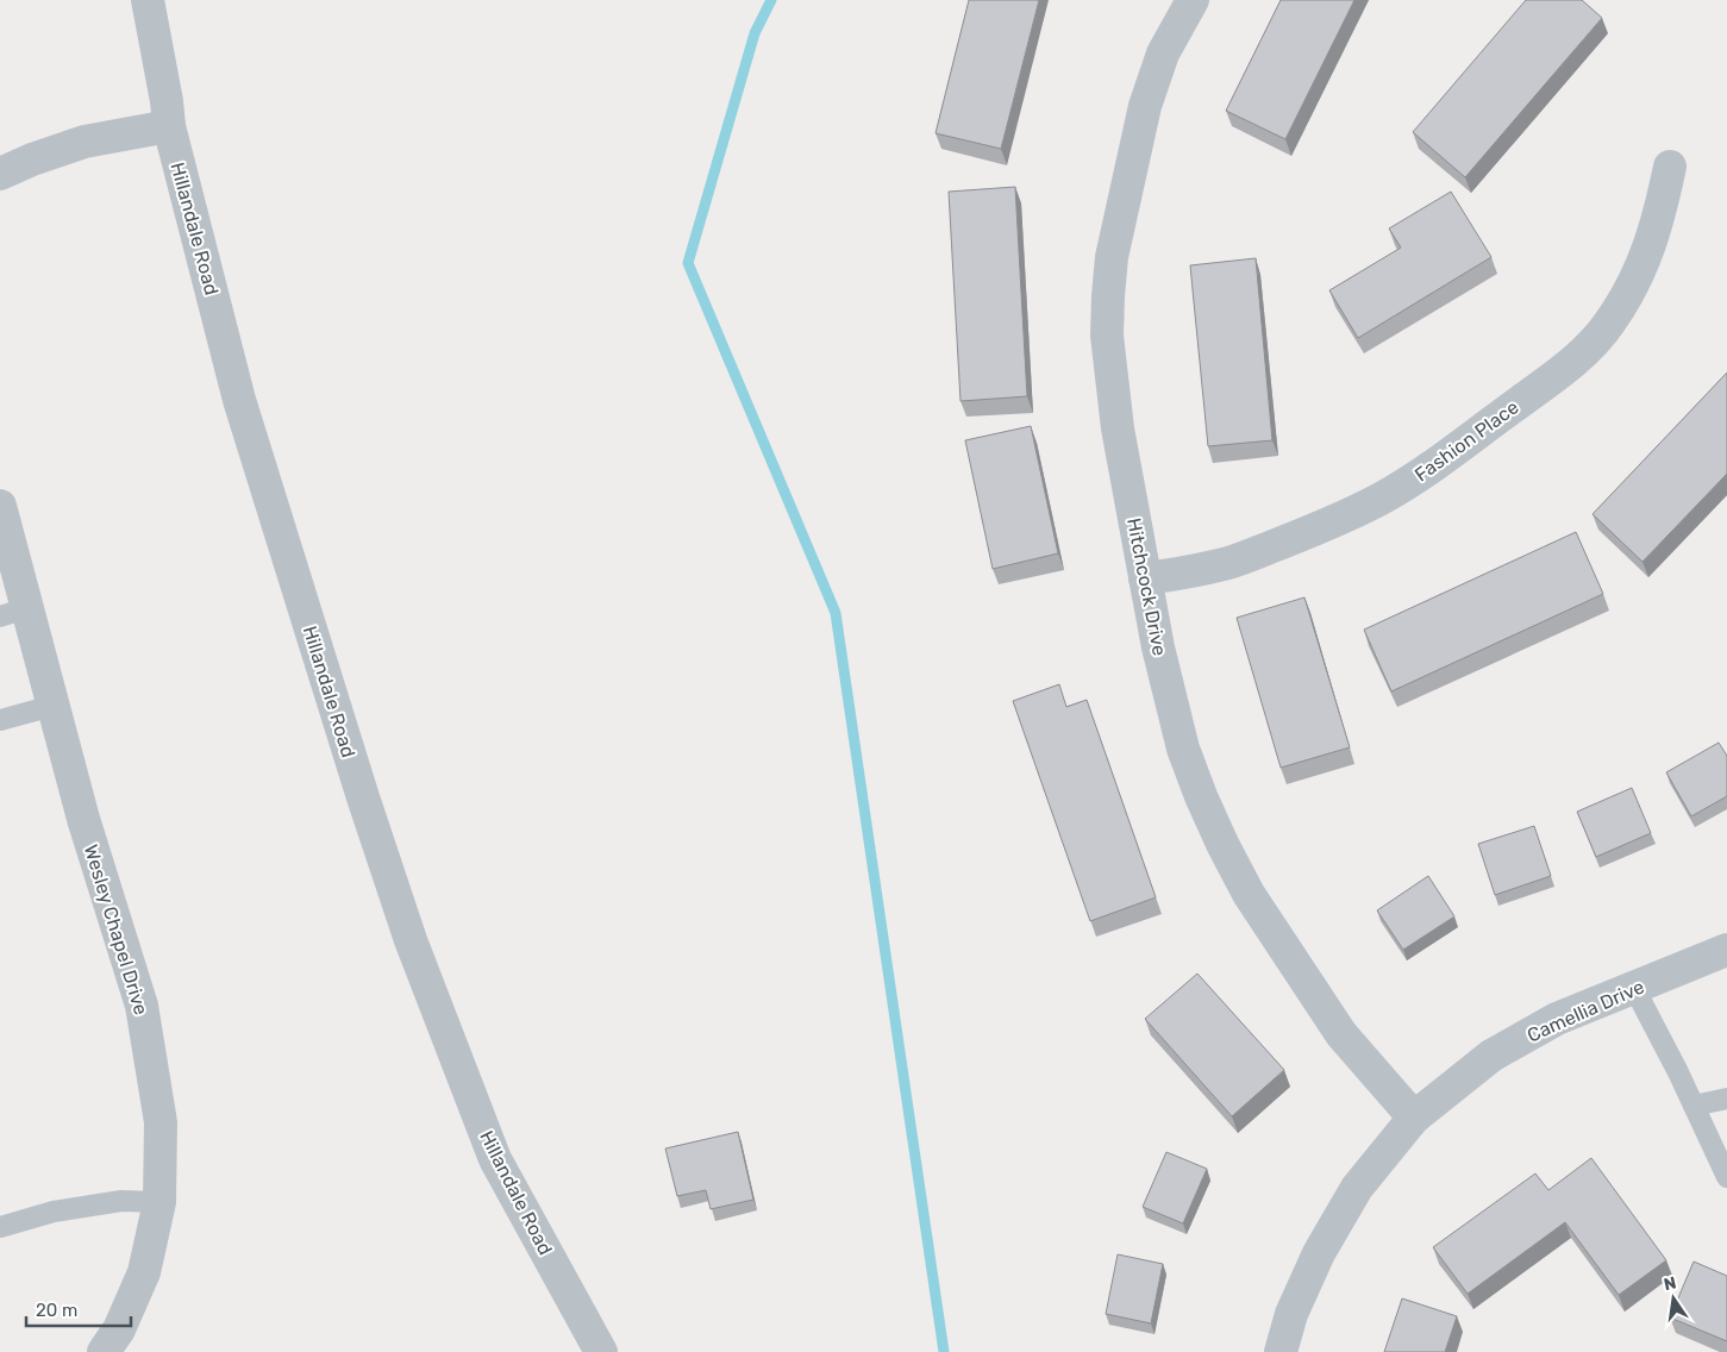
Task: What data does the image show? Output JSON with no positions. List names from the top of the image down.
{
  "streets": {
    "street": [
      "Hillandale Road",
      "Fashion Place",
      "Hitchcock Drive",
      "Wesley Chapel Drive",
      "Camellia Drive"
    ]
  },
  "crossings": [
    ["Fashion Place", "Hitchcock Drive"],
    ["Hitchcock Drive", "Camellia Drive"]
  ],
  "scale_bar": "20 m",
  "north": "top"
}
